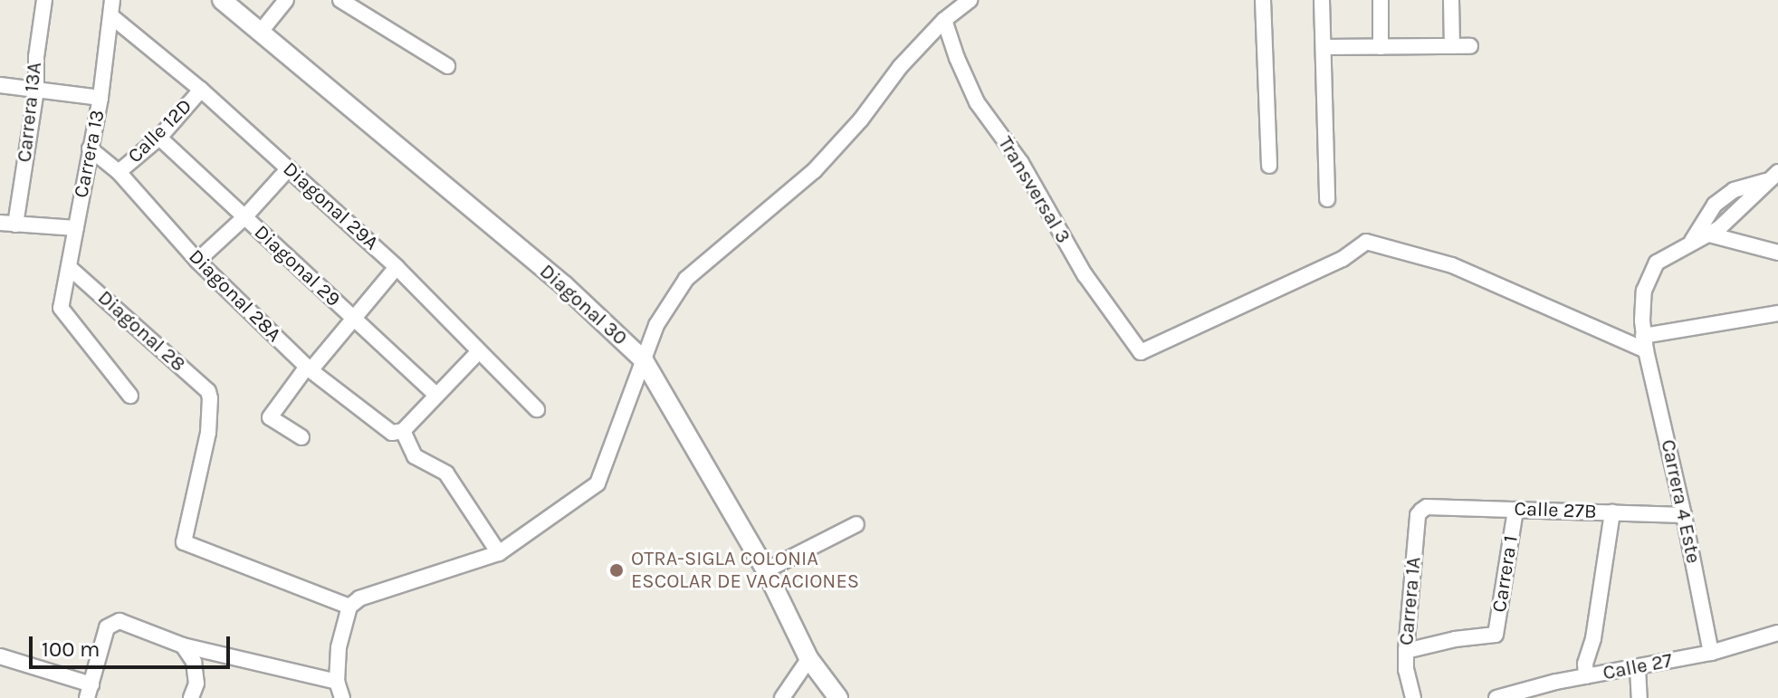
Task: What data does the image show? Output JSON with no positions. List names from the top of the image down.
{
  "streets": {
    "street": [
      "Carrera 13A",
      "Calle 12D",
      "Carrera 13",
      "Transversal 3",
      "Diagonal 29A",
      "Diagonal 29",
      "Diagonal 28A",
      "Diagonal 30",
      "Diagonal 28",
      "Carrera 4 Este",
      "Calle 27B",
      "Carrera 1",
      "Carrera 1A",
      "Calle 27"
    ]
  },
  "crossings": [
    ["Calle 12D", "Diagonal 29A"],
    ["Calle 12D", "Diagonal 29"],
    ["Calle 12D", "Diagonal 28A"],
    ["Carrera 13", "Diagonal 29A"],
    ["Carrera 13", "Diagonal 28A"],
    ["Carrera 13", "Diagonal 28"],
    ["Transversal 3", "Carrera 4 Este"],
    ["Carrera 4 Este", "Calle 27B"],
    ["Carrera 4 Este", "Calle 27"],
    ["Calle 27B", "Carrera 1"],
    ["Calle 27B", "Carrera 1A"],
    ["Carrera 1", "Carrera 1A"]
  ],
  "places": ["OTRA-SIGLA COLONIA ESCOLAR DE VACACIONES"],
  "scale_bar": "100 m"
}
